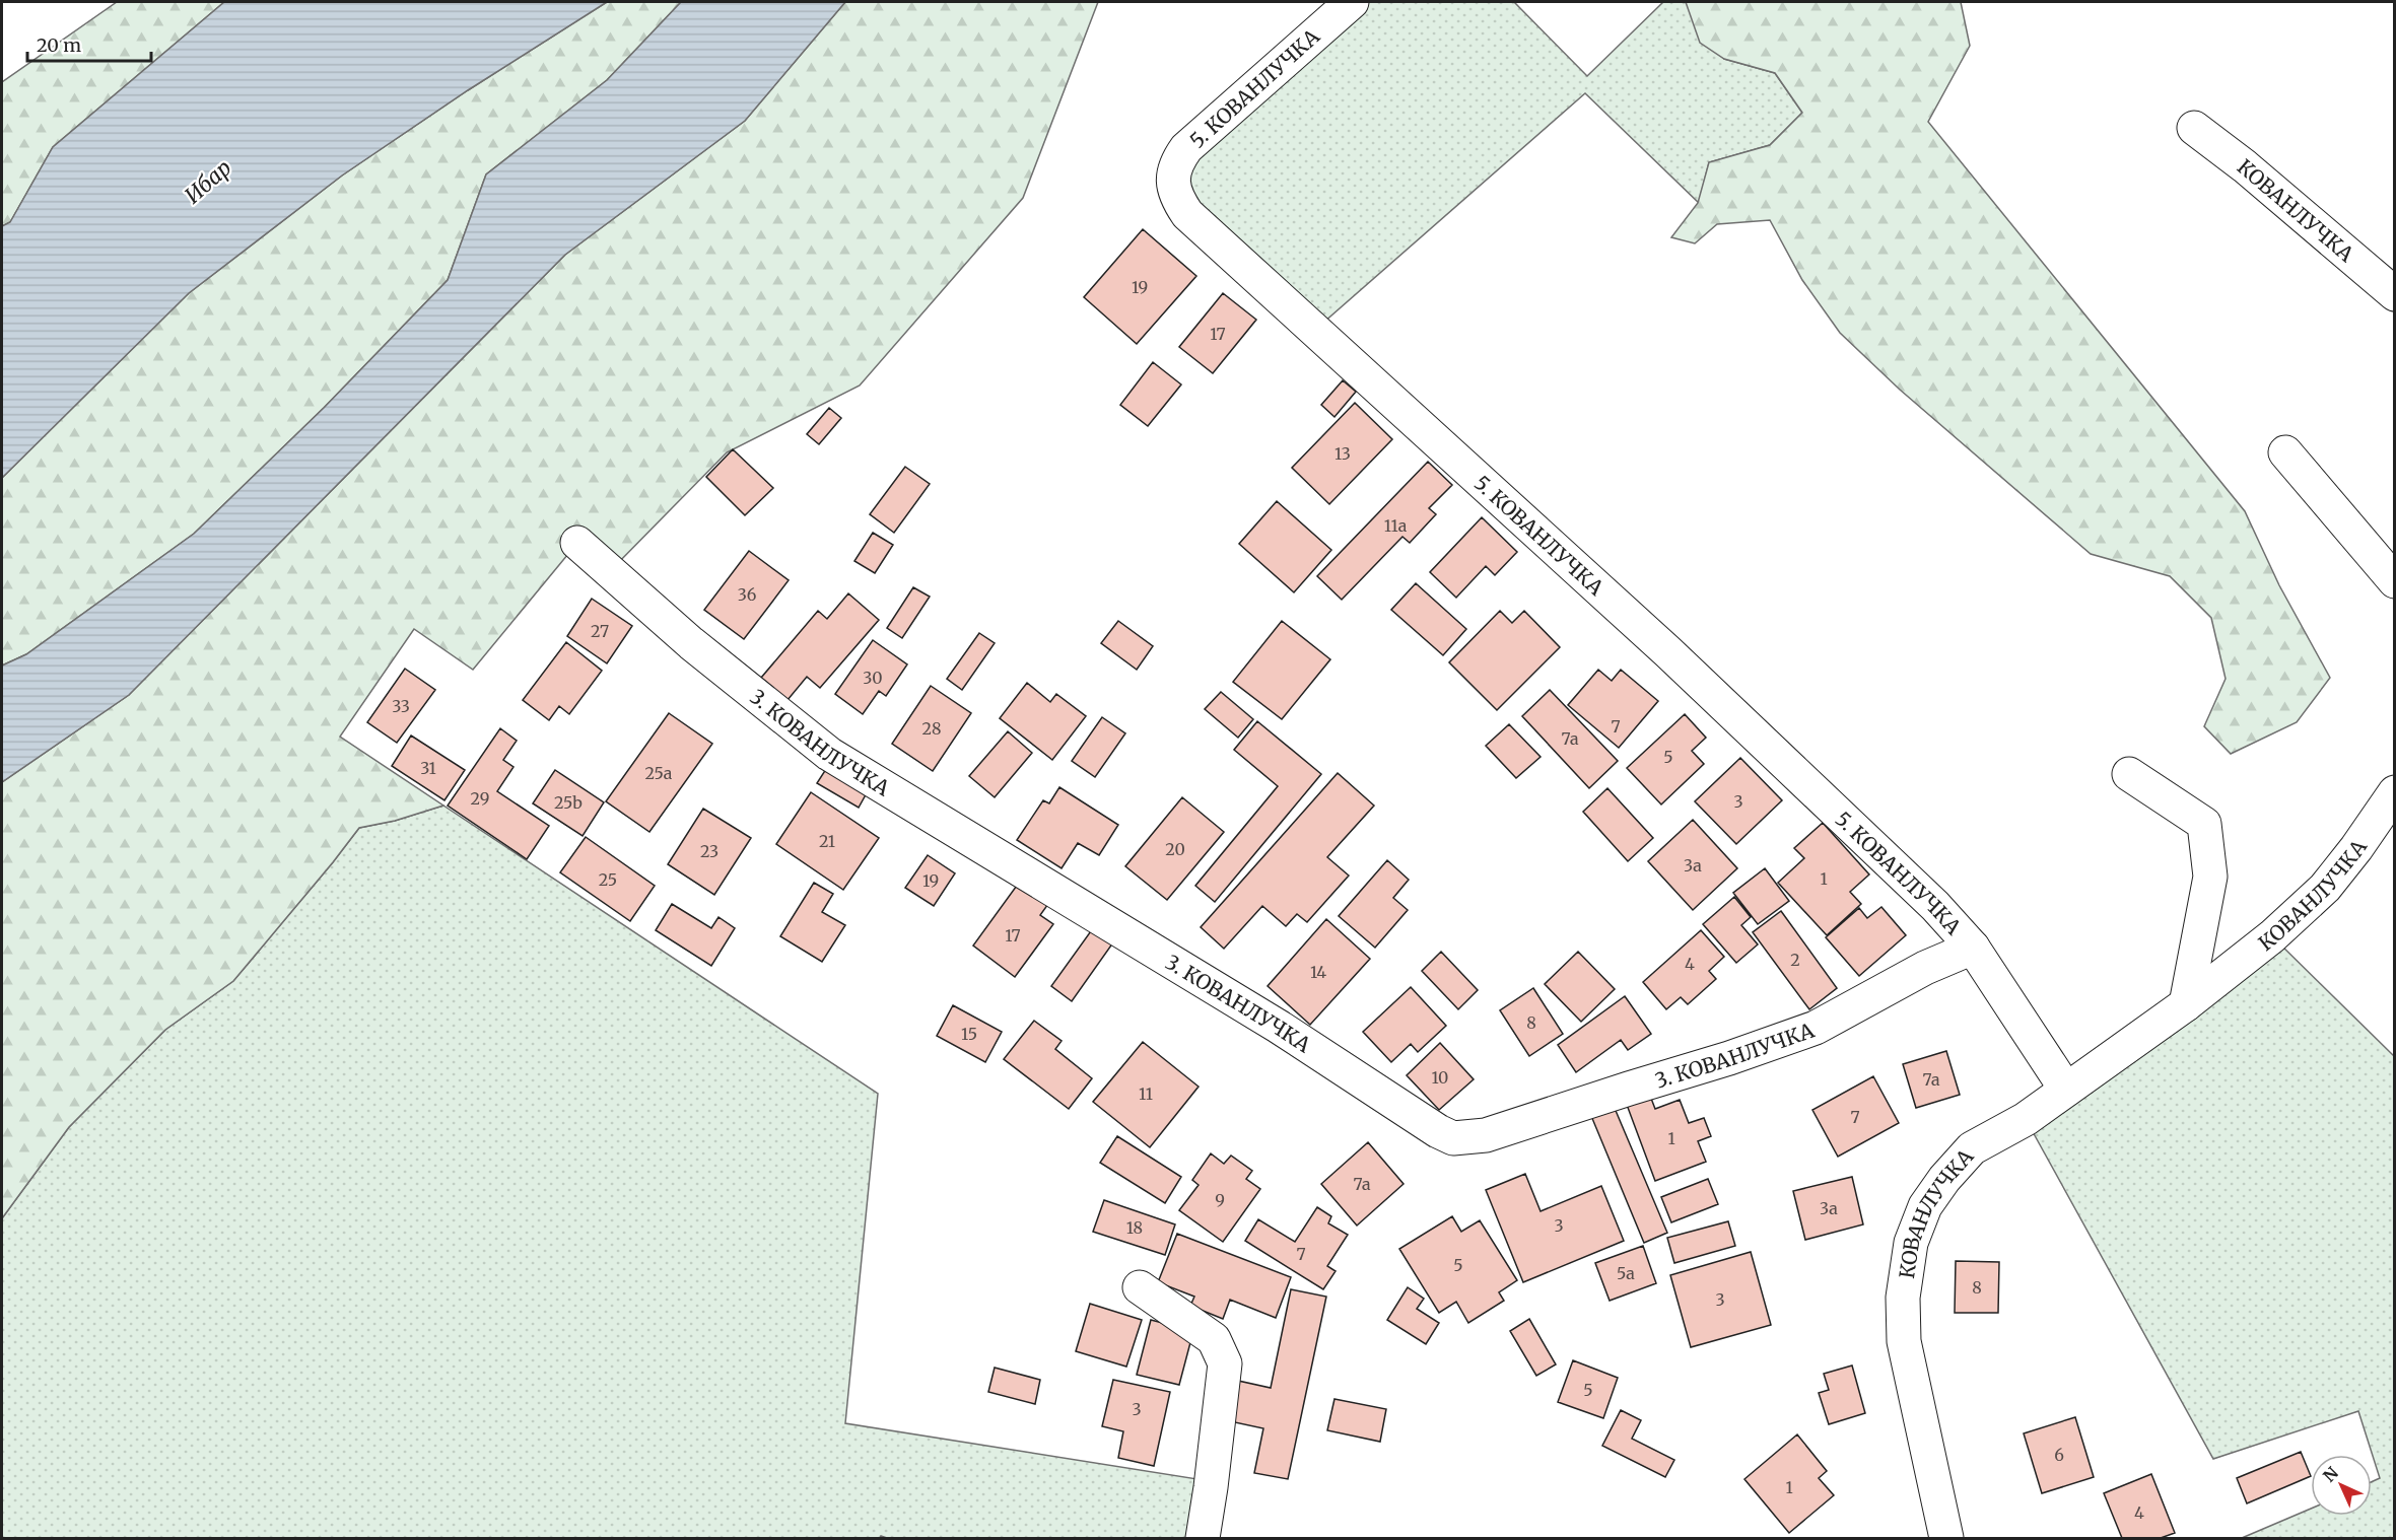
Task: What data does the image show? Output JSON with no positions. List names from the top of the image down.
{
  "streets": {
    "street": ["5. КОВАНЛУЧКА", "КОВАНЛУЧКА", "3. КОВАНЛУЧКА"]
  },
  "crossings": [
    ["5. КОВАНЛУЧКА", "КОВАНЛУЧКА"],
    ["5. КОВАНЛУЧКА", "3. КОВАНЛУЧКА"]
  ],
  "water": ["Ибар"],
  "house_numbers": [
    "19",
    "17",
    "13",
    "11a",
    "36",
    "27",
    "30",
    "33",
    "7",
    "28",
    "7a",
    "5",
    "31",
    "25a",
    "29",
    "3",
    "25b",
    "21",
    "20",
    "23",
    "3a",
    "1",
    "25",
    "19",
    "17",
    "2",
    "4",
    "14",
    "8",
    "15",
    "10",
    "7a",
    "11",
    "7",
    "1",
    "7a",
    "9",
    "3a",
    "3",
    "18",
    "7",
    "5",
    "5a",
    "8",
    "3",
    "5",
    "3",
    "6",
    "1",
    "4"
  ],
  "scale_bar": "20 m",
  "north": "top left"
}
